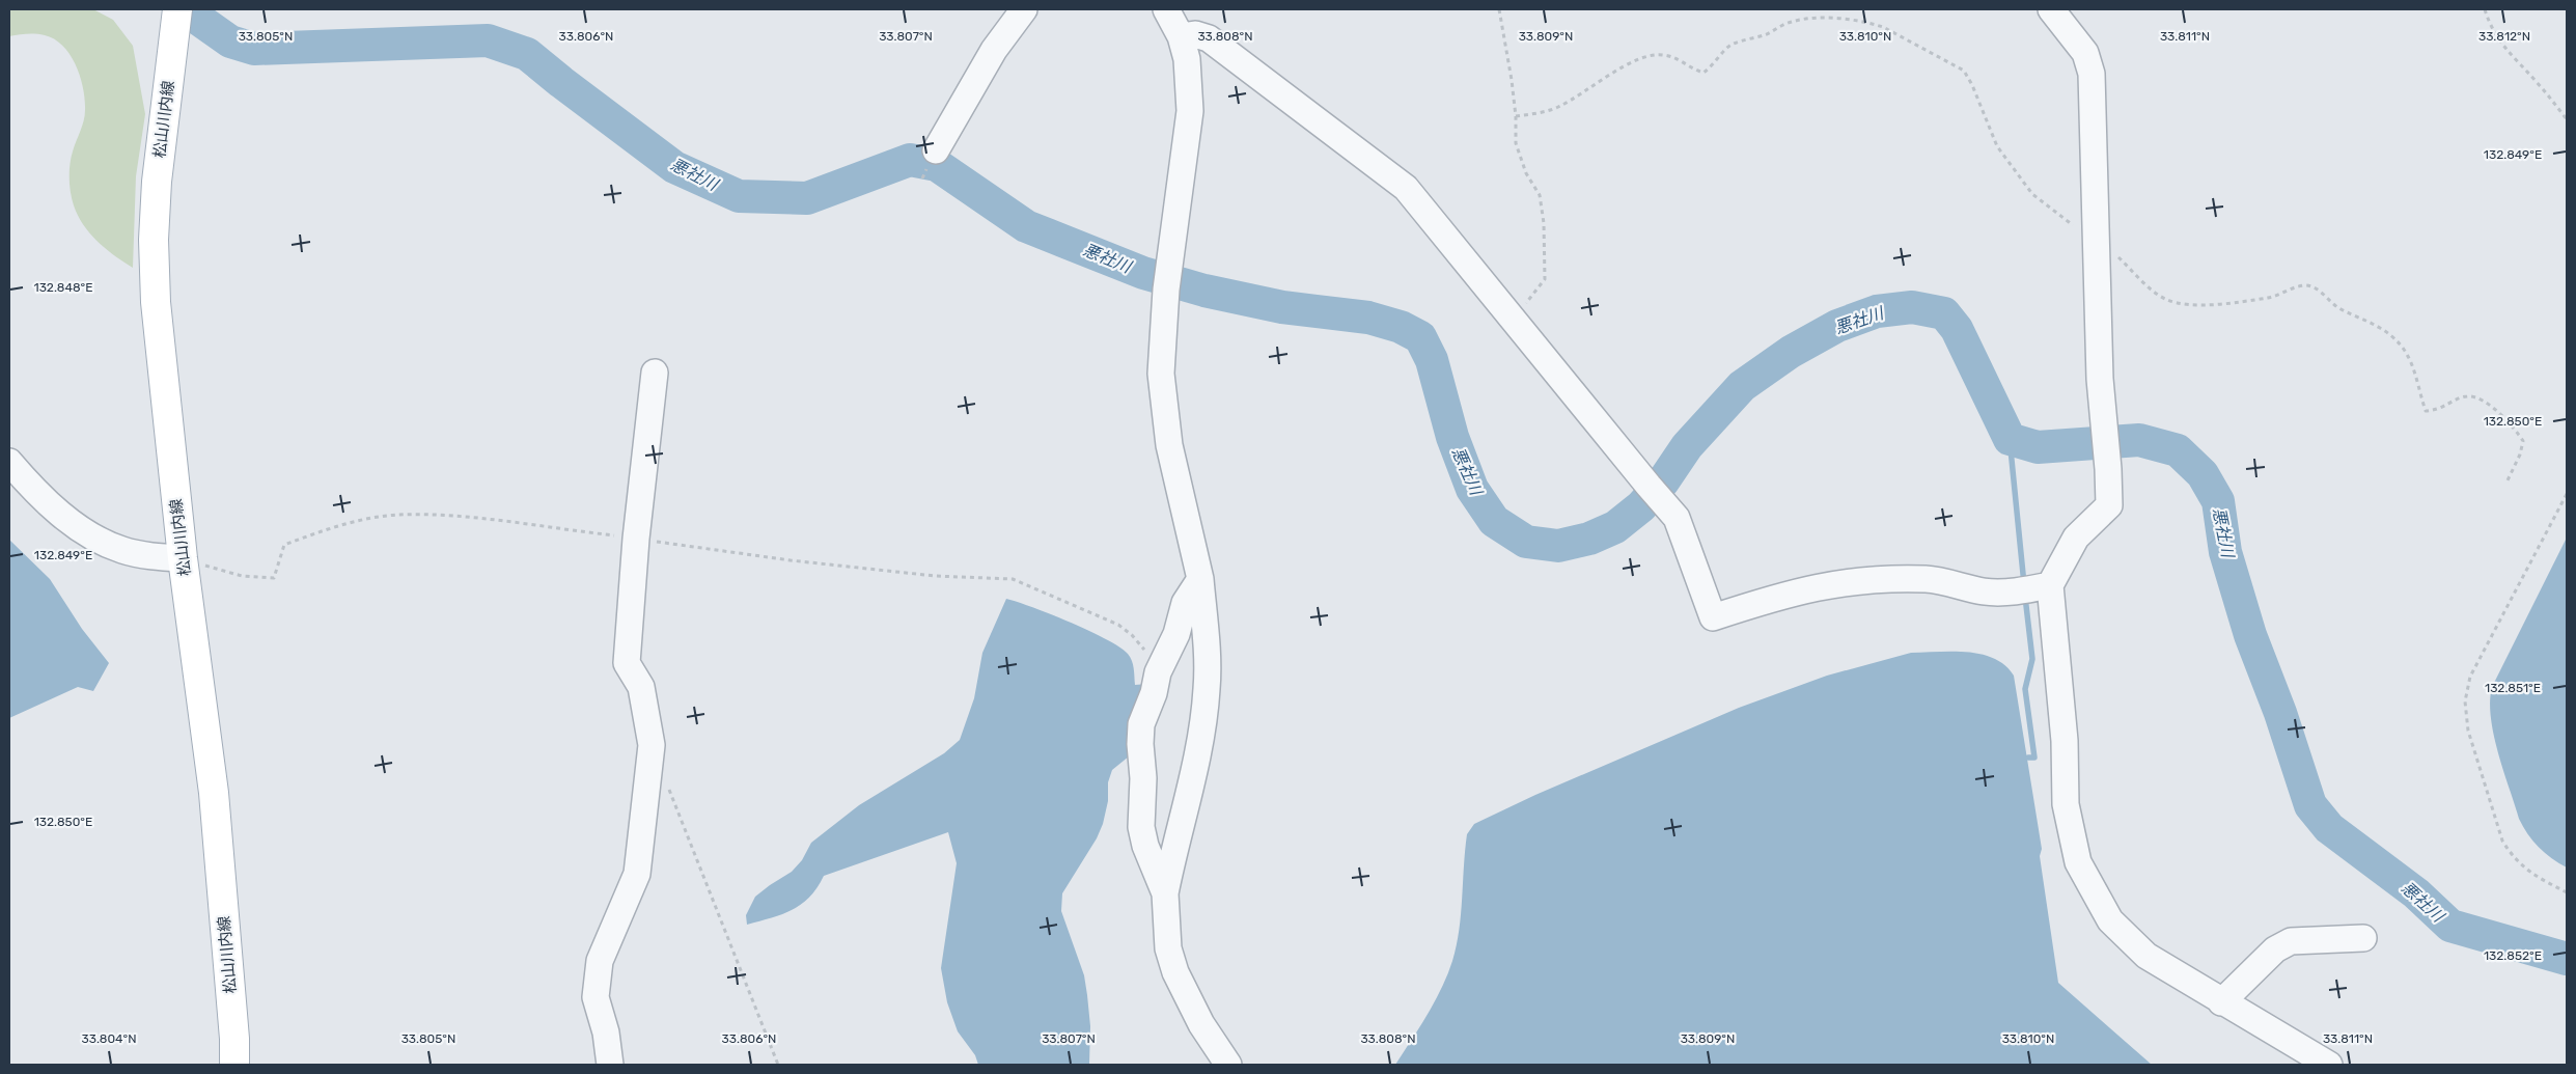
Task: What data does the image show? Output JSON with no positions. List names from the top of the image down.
{
  "streets": {
    "main road": ["松山川内線"]
  },
  "water": ["悪社川"],
  "coordinates": [
    "33.805°N",
    "33.806°N",
    "33.807°N",
    "33.808°N",
    "33.809°N",
    "33.810°N",
    "33.811°N",
    "33.812°N",
    "132.849°E",
    "132.848°E",
    "132.850°E",
    "132.851°E",
    "132.852°E",
    "33.804°N"
  ]
}
